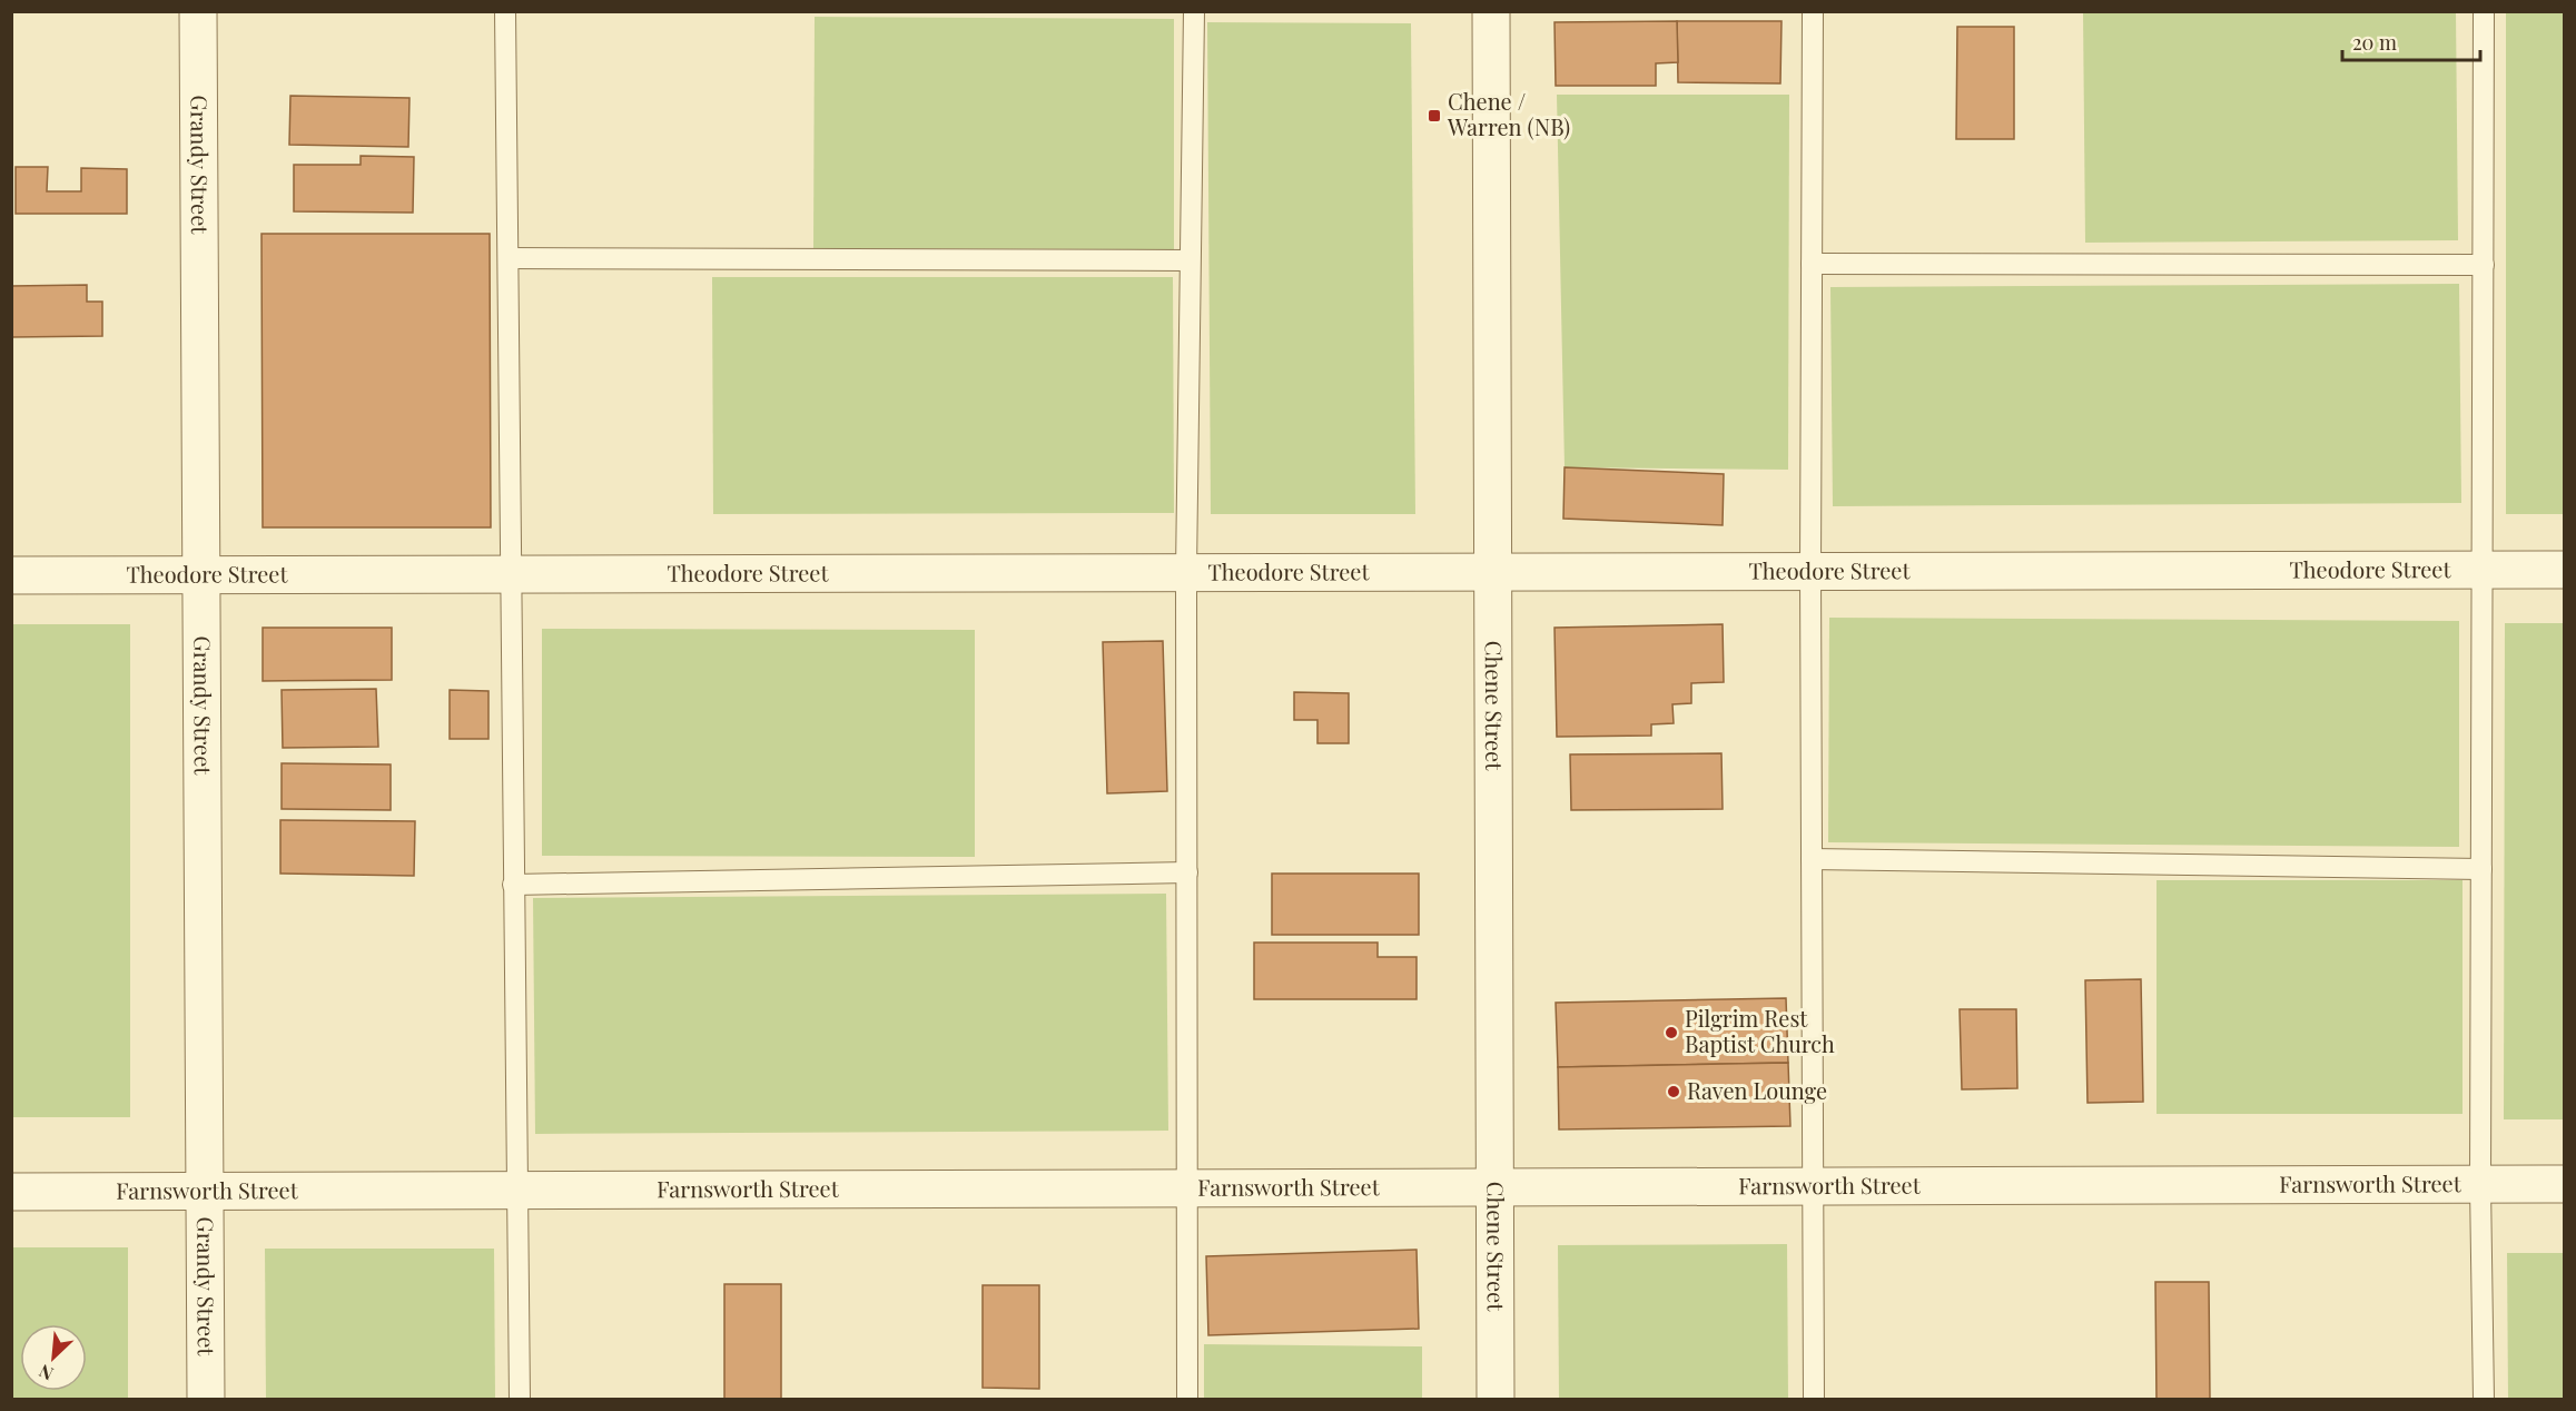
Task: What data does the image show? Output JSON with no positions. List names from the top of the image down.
{
  "streets": {
    "street": [
      "Grandy Street",
      "Theodore Street",
      "Chene Street",
      "Farnsworth Street"
    ]
  },
  "crossings": [
    ["Grandy Street", "Theodore Street"],
    ["Grandy Street", "Farnsworth Street"],
    ["Theodore Street", "Chene Street"],
    ["Chene Street", "Farnsworth Street"]
  ],
  "places": {
    "transit": ["Chene / Warren (NB)"],
    "other": ["Pilgrim Rest Baptist Church", "Raven Lounge"]
  },
  "scale_bar": "20 m",
  "north": "bottom left"
}
